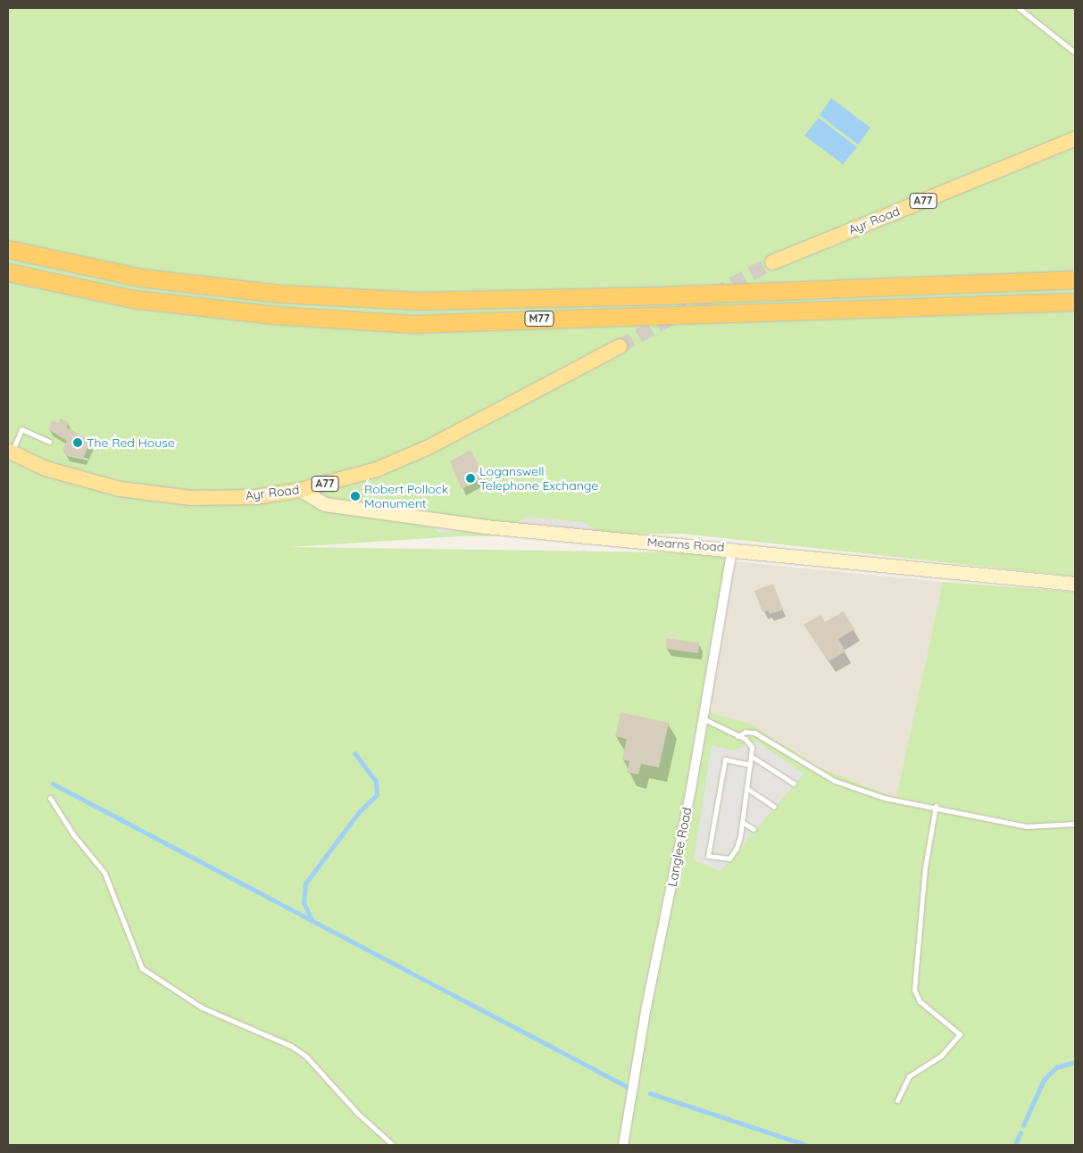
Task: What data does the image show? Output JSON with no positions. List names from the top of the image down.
{
  "streets": {
    "highway": ["M77"],
    "main road": ["A77", "Ayr Road"],
    "street": ["Mearns Road", "Langlee Road"]
  },
  "crossings": [
    ["Ayr Road", "Mearns Road"],
    ["Mearns Road", "Langlee Road"]
  ],
  "places": ["The Red House", "Loganswell Telephone Exchange", "Robert Pollock Monument"]
}
